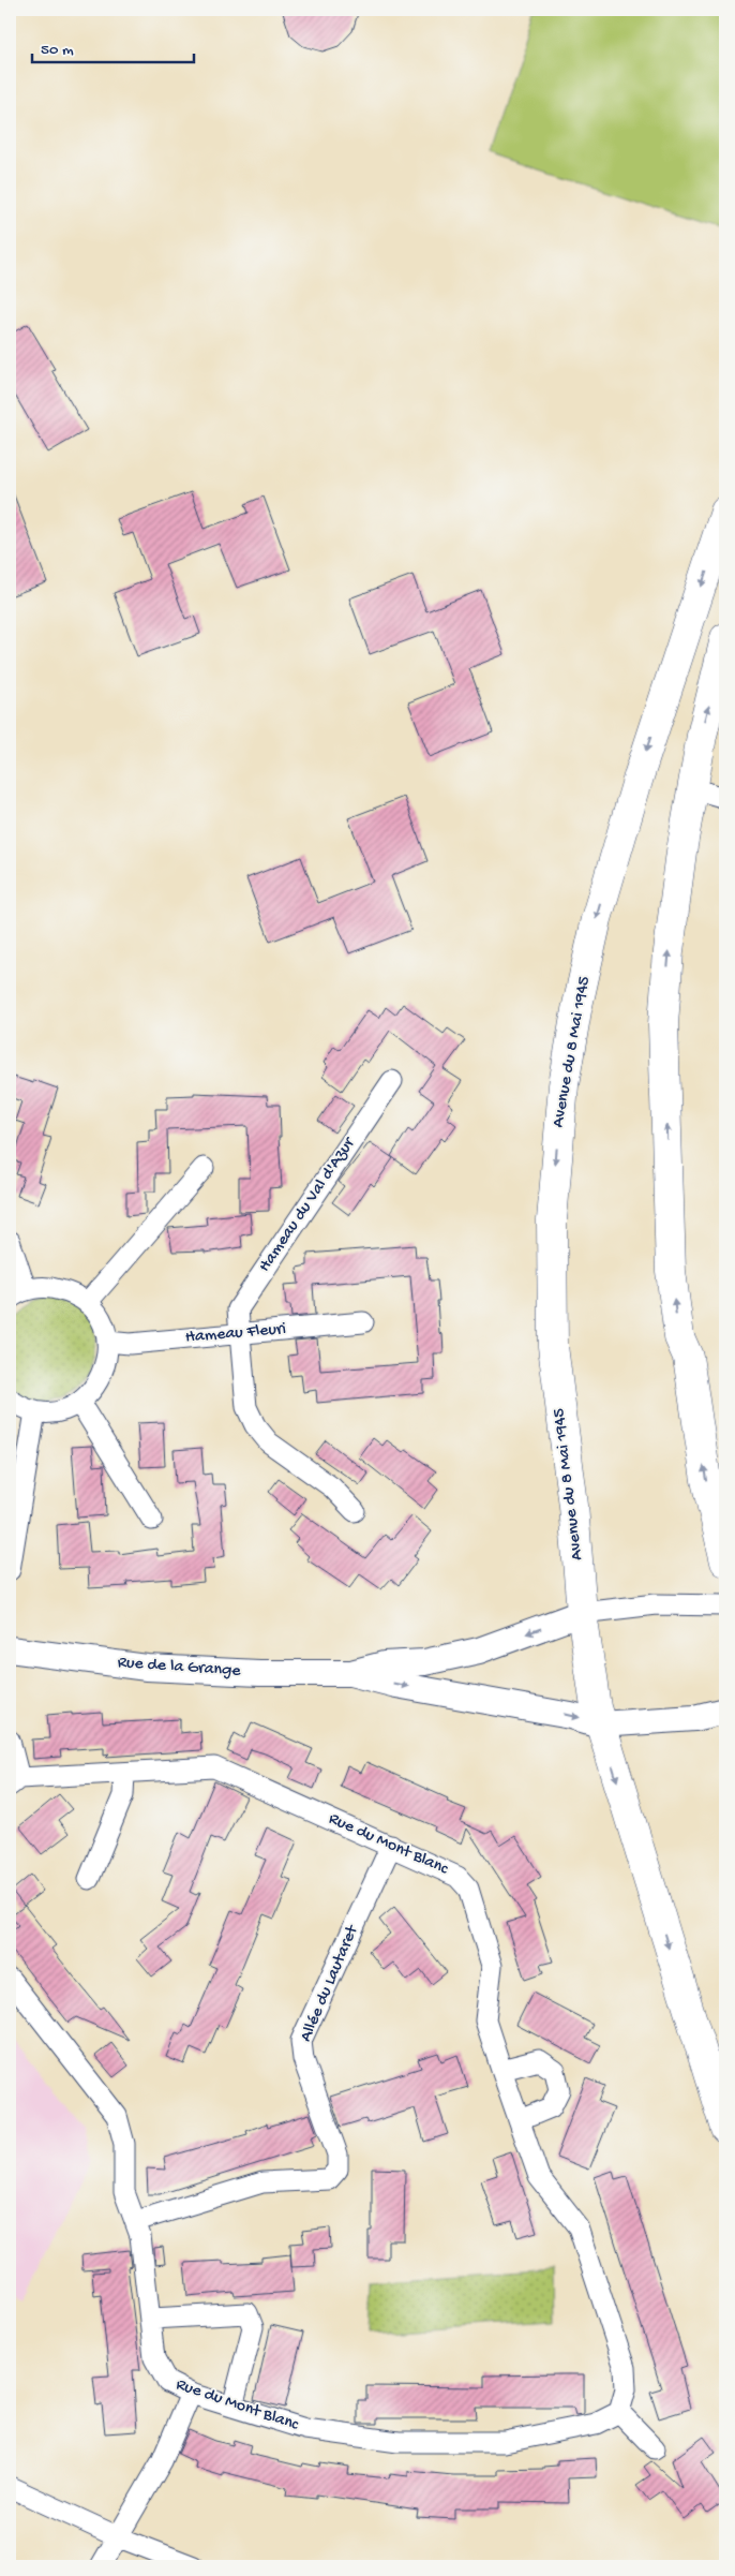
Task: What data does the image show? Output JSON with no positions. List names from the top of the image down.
{
  "streets": {
    "main road": ["Avenue du 8 Mai 1945"],
    "street": [
      "Hameau du Val d'Azur",
      "Hameau Fleuri",
      "Rue de la Grange",
      "Rue du Mont Blanc",
      "Allée du Lautaret"
    ]
  },
  "crossings": [
    ["Avenue du 8 Mai 1945", "Rue de la Grange"],
    ["Hameau du Val d'Azur", "Hameau Fleuri"],
    ["Rue du Mont Blanc", "Allée du Lautaret"]
  ],
  "scale_bar": "50 m"
}
